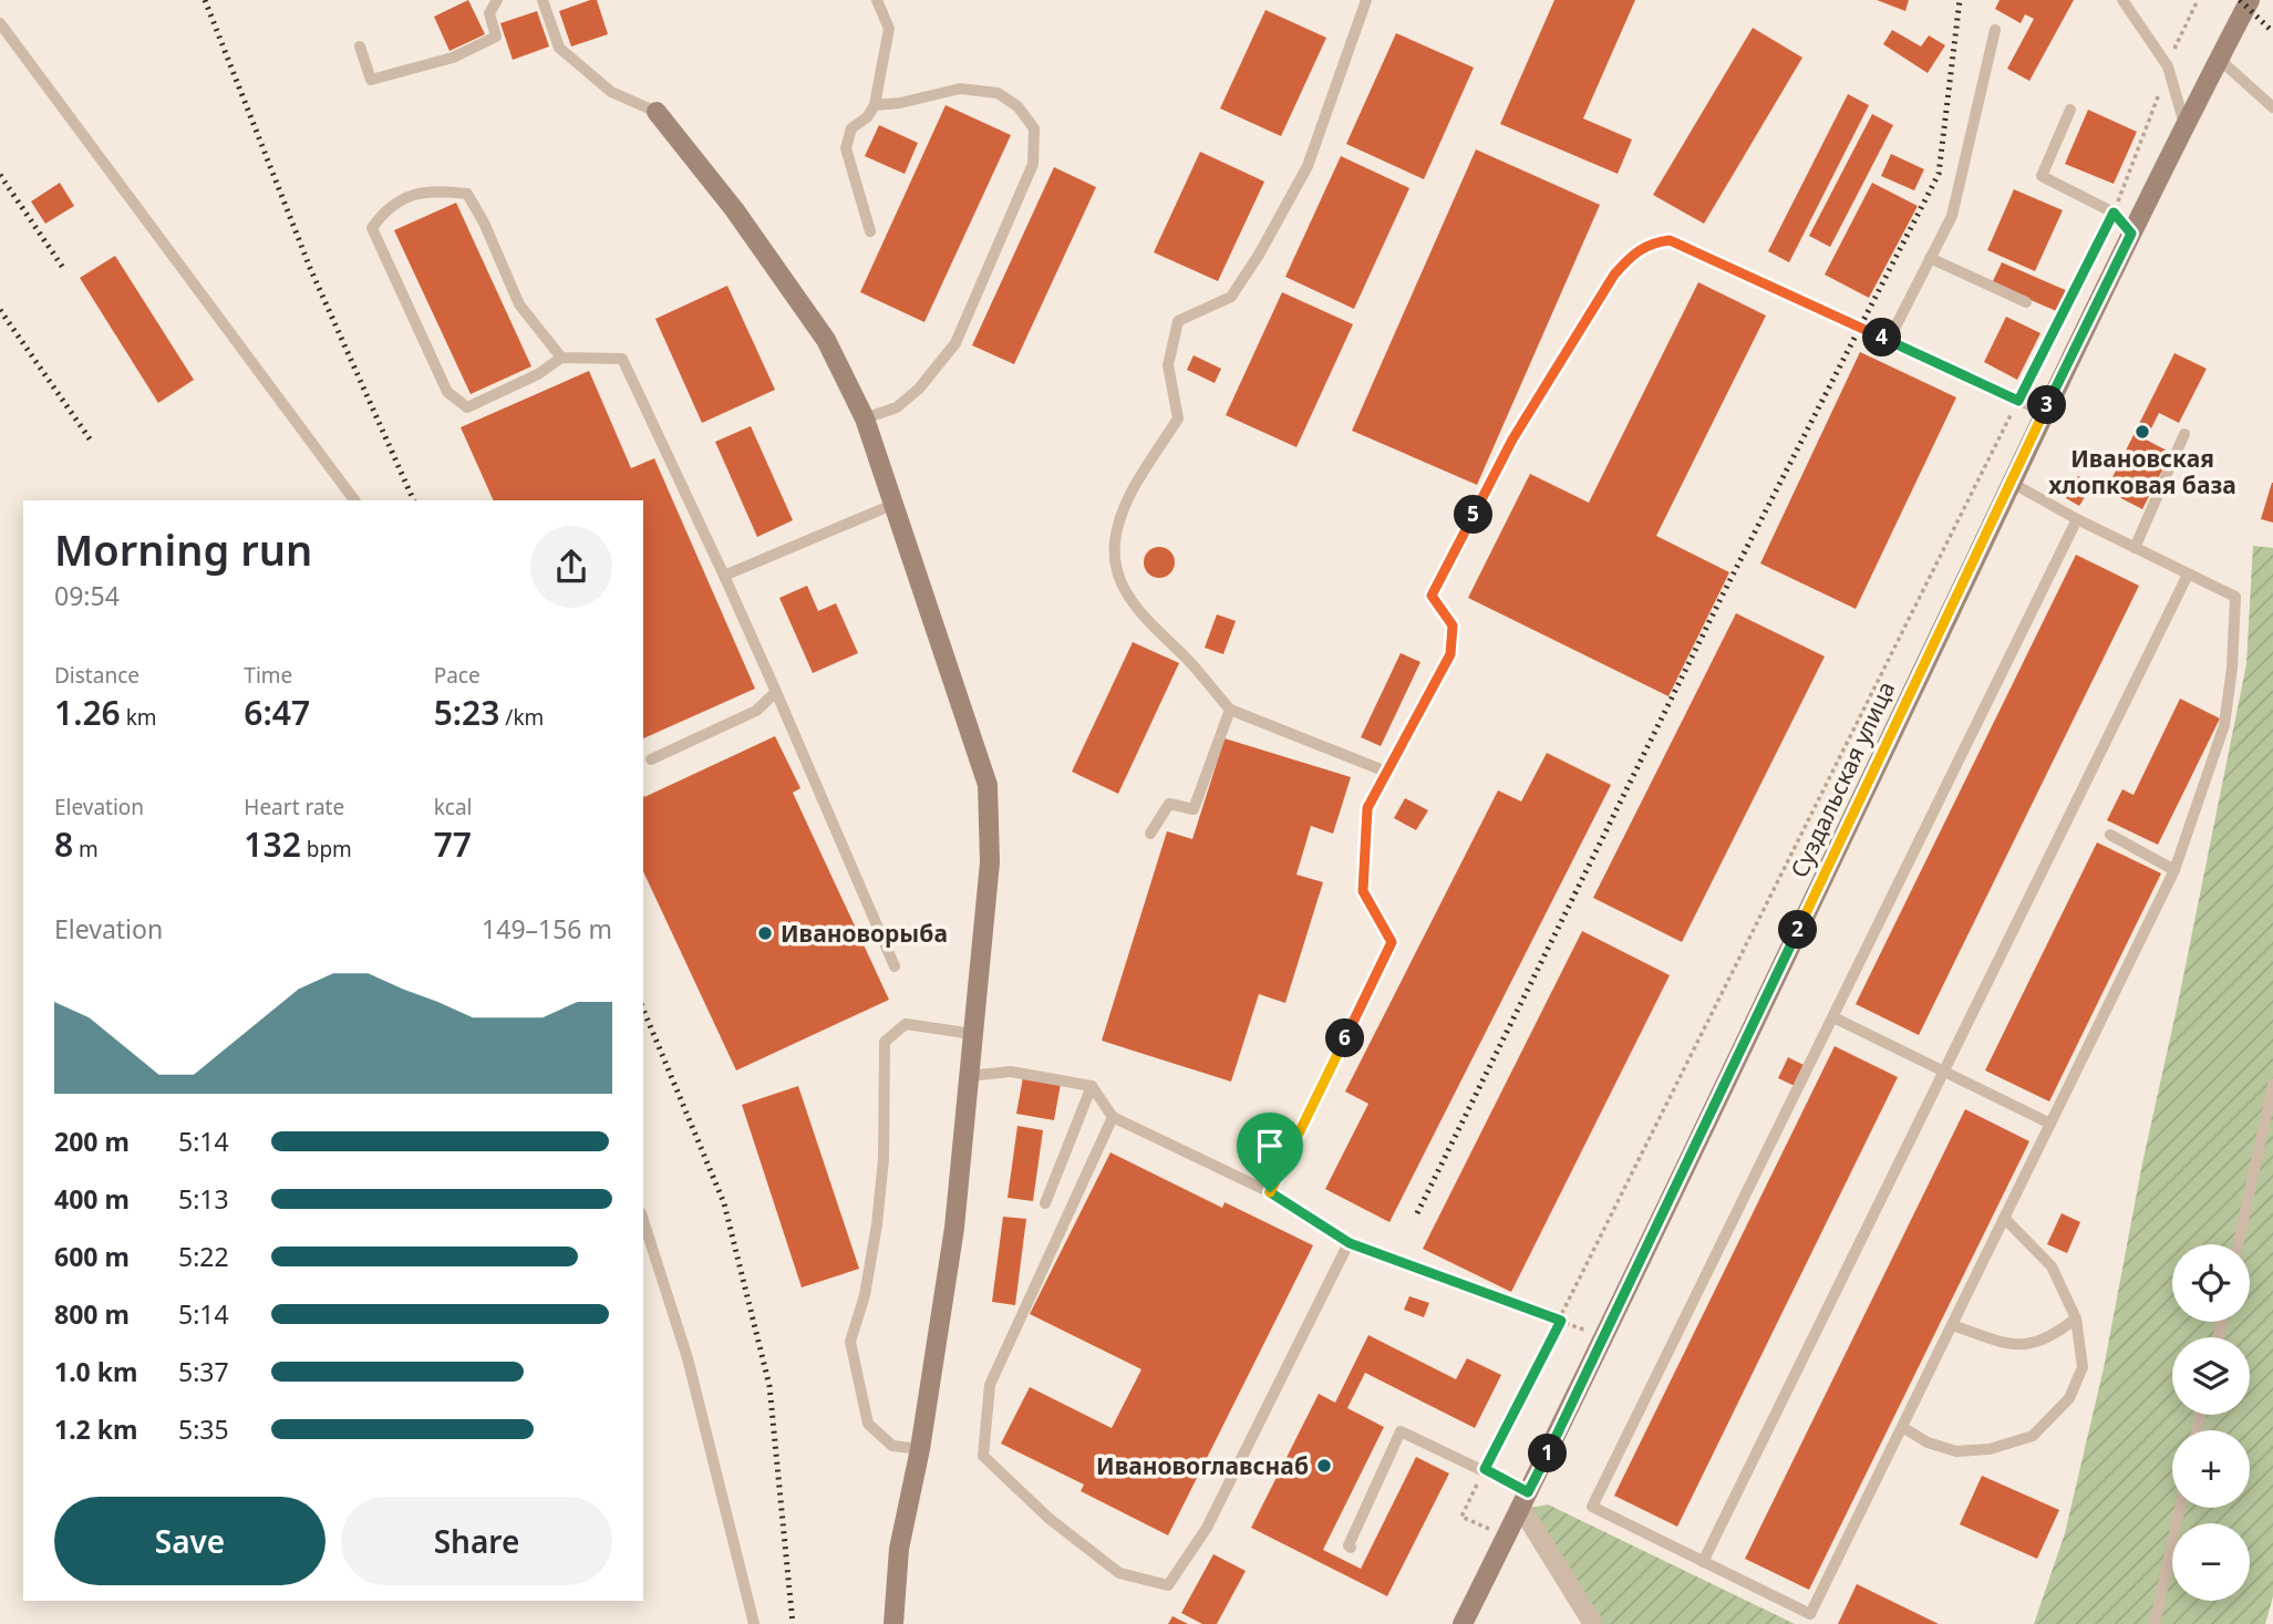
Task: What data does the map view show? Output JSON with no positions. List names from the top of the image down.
{
  "streets": {
    "main road": ["Суздальская улица"]
  },
  "places": ["Ивановская хлопковая база", "Ивановорыба", "Ивановоглавснаб"],
  "page": {
    "pins": [
      "4",
      "3",
      "5",
      "2",
      "6",
      "1"
    ],
    "heading": ["Morning run", "09:54"],
    "stats": [
      ["Distance", "1.26 km"],
      ["Time", "6:47"],
      ["Pace", "5:23 /km"],
      ["Elevation", "8 m"],
      ["Heart rate", "132 bpm"],
      ["kcal", "77"]
    ],
    "chart": ["Elevation", "149–156 m"],
    "list": [
      {
        "name": "200 m",
        "note": "5:14"
      },
      {
        "name": "400 m",
        "note": "5:13"
      },
      {
        "name": "600 m",
        "note": "5:22"
      },
      {
        "name": "800 m",
        "note": "5:14"
      },
      {
        "name": "1.0 km",
        "note": "5:37"
      },
      {
        "name": "1.2 km",
        "note": "5:35"
      }
    ],
    "map_buttons": ["+", "−"],
    "buttons": ["Save", "Share"]
  }
}
